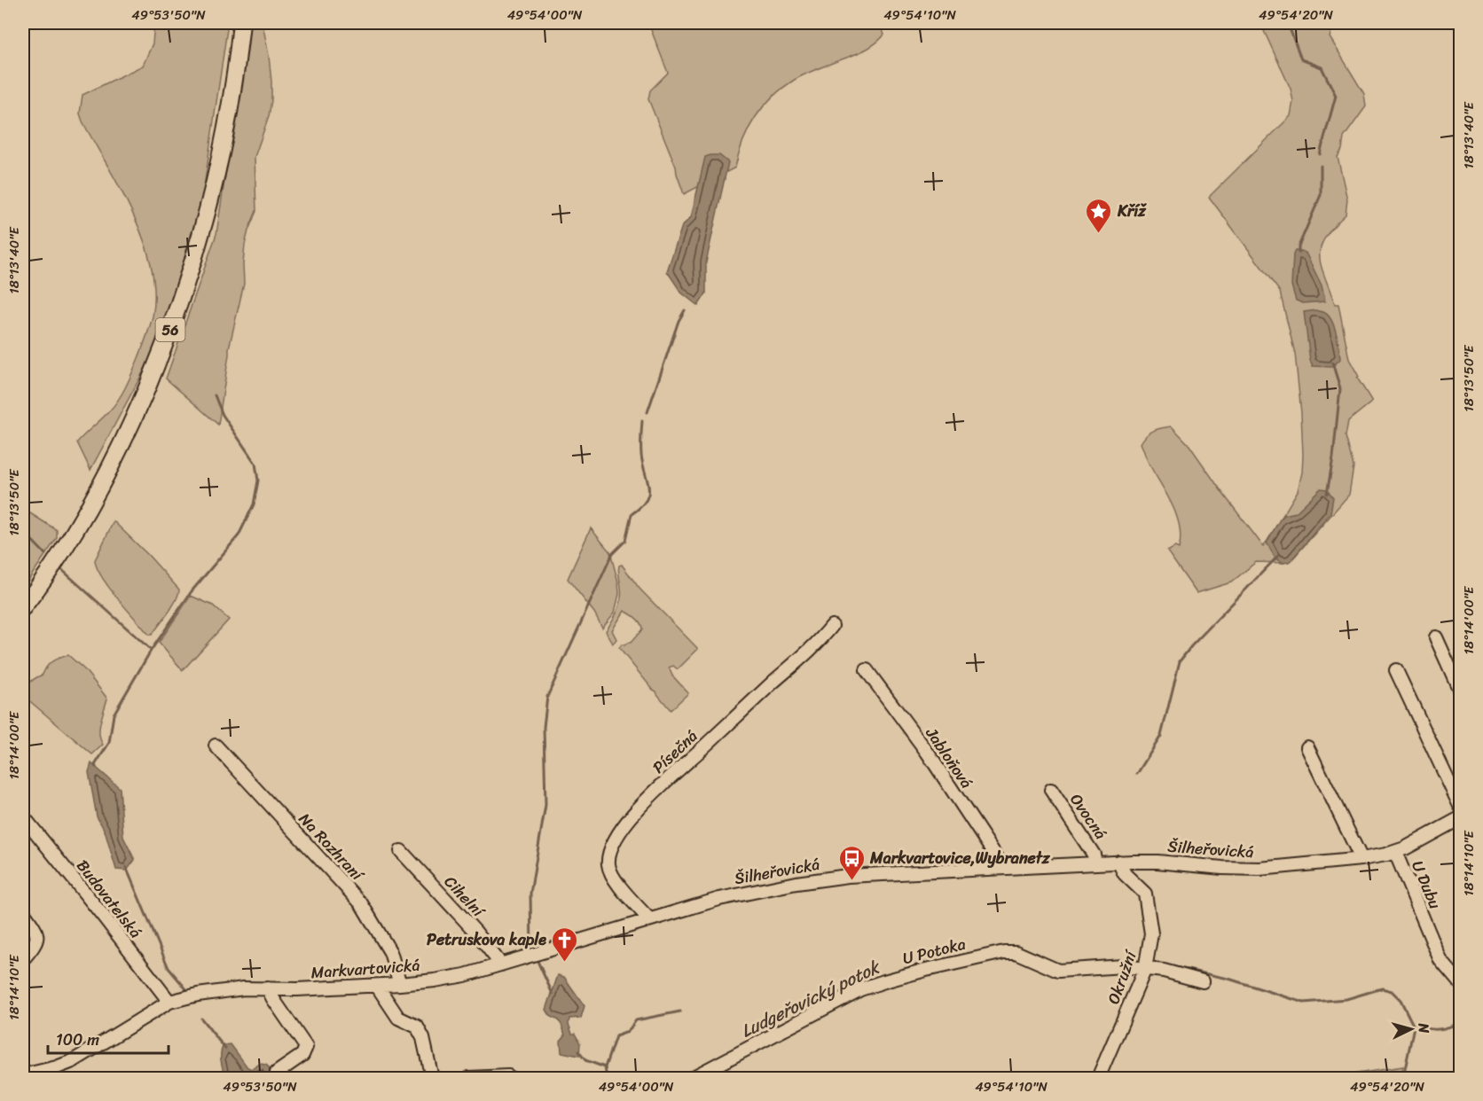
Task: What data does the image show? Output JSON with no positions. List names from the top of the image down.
{
  "streets": {
    "main road": ["56"],
    "street": [
      "Písečná",
      "Jabloňová",
      "Ovocná",
      "Na Rozhraní",
      "Šilheřovická",
      "U Dubu",
      "Cihelní",
      "Budovatelská",
      "U Potoka",
      "Markvartovická",
      "Okružní"
    ]
  },
  "crossings": [
    ["Písečná", "Šilheřovická"],
    ["Jabloňová", "Šilheřovická"],
    ["Ovocná", "Šilheřovická"],
    ["Na Rozhraní", "Markvartovická"],
    ["Šilheřovická", "U Dubu"],
    ["Šilheřovická", "Cihelní"],
    ["Šilheřovická", "Markvartovická"],
    ["Šilheřovická", "Okružní"],
    ["Budovatelská", "Markvartovická"],
    ["U Potoka", "Okružní"]
  ],
  "water": ["Ludgeřovický potok"],
  "places": {
    "place": ["Kříž"],
    "bus stop": ["Markvartovice,Wybranetz"],
    "church": ["Petruskova kaple"]
  },
  "scale_bar": "100 m",
  "north": "right",
  "coordinates": [
    "49°53'50\"N",
    "49°54'00\"N",
    "49°54'10\"N",
    "49°54'20\"N",
    "18°13'40\"E",
    "18°13'50\"E",
    "18°14'00\"E",
    "18°14'10\"E"
  ]
}
